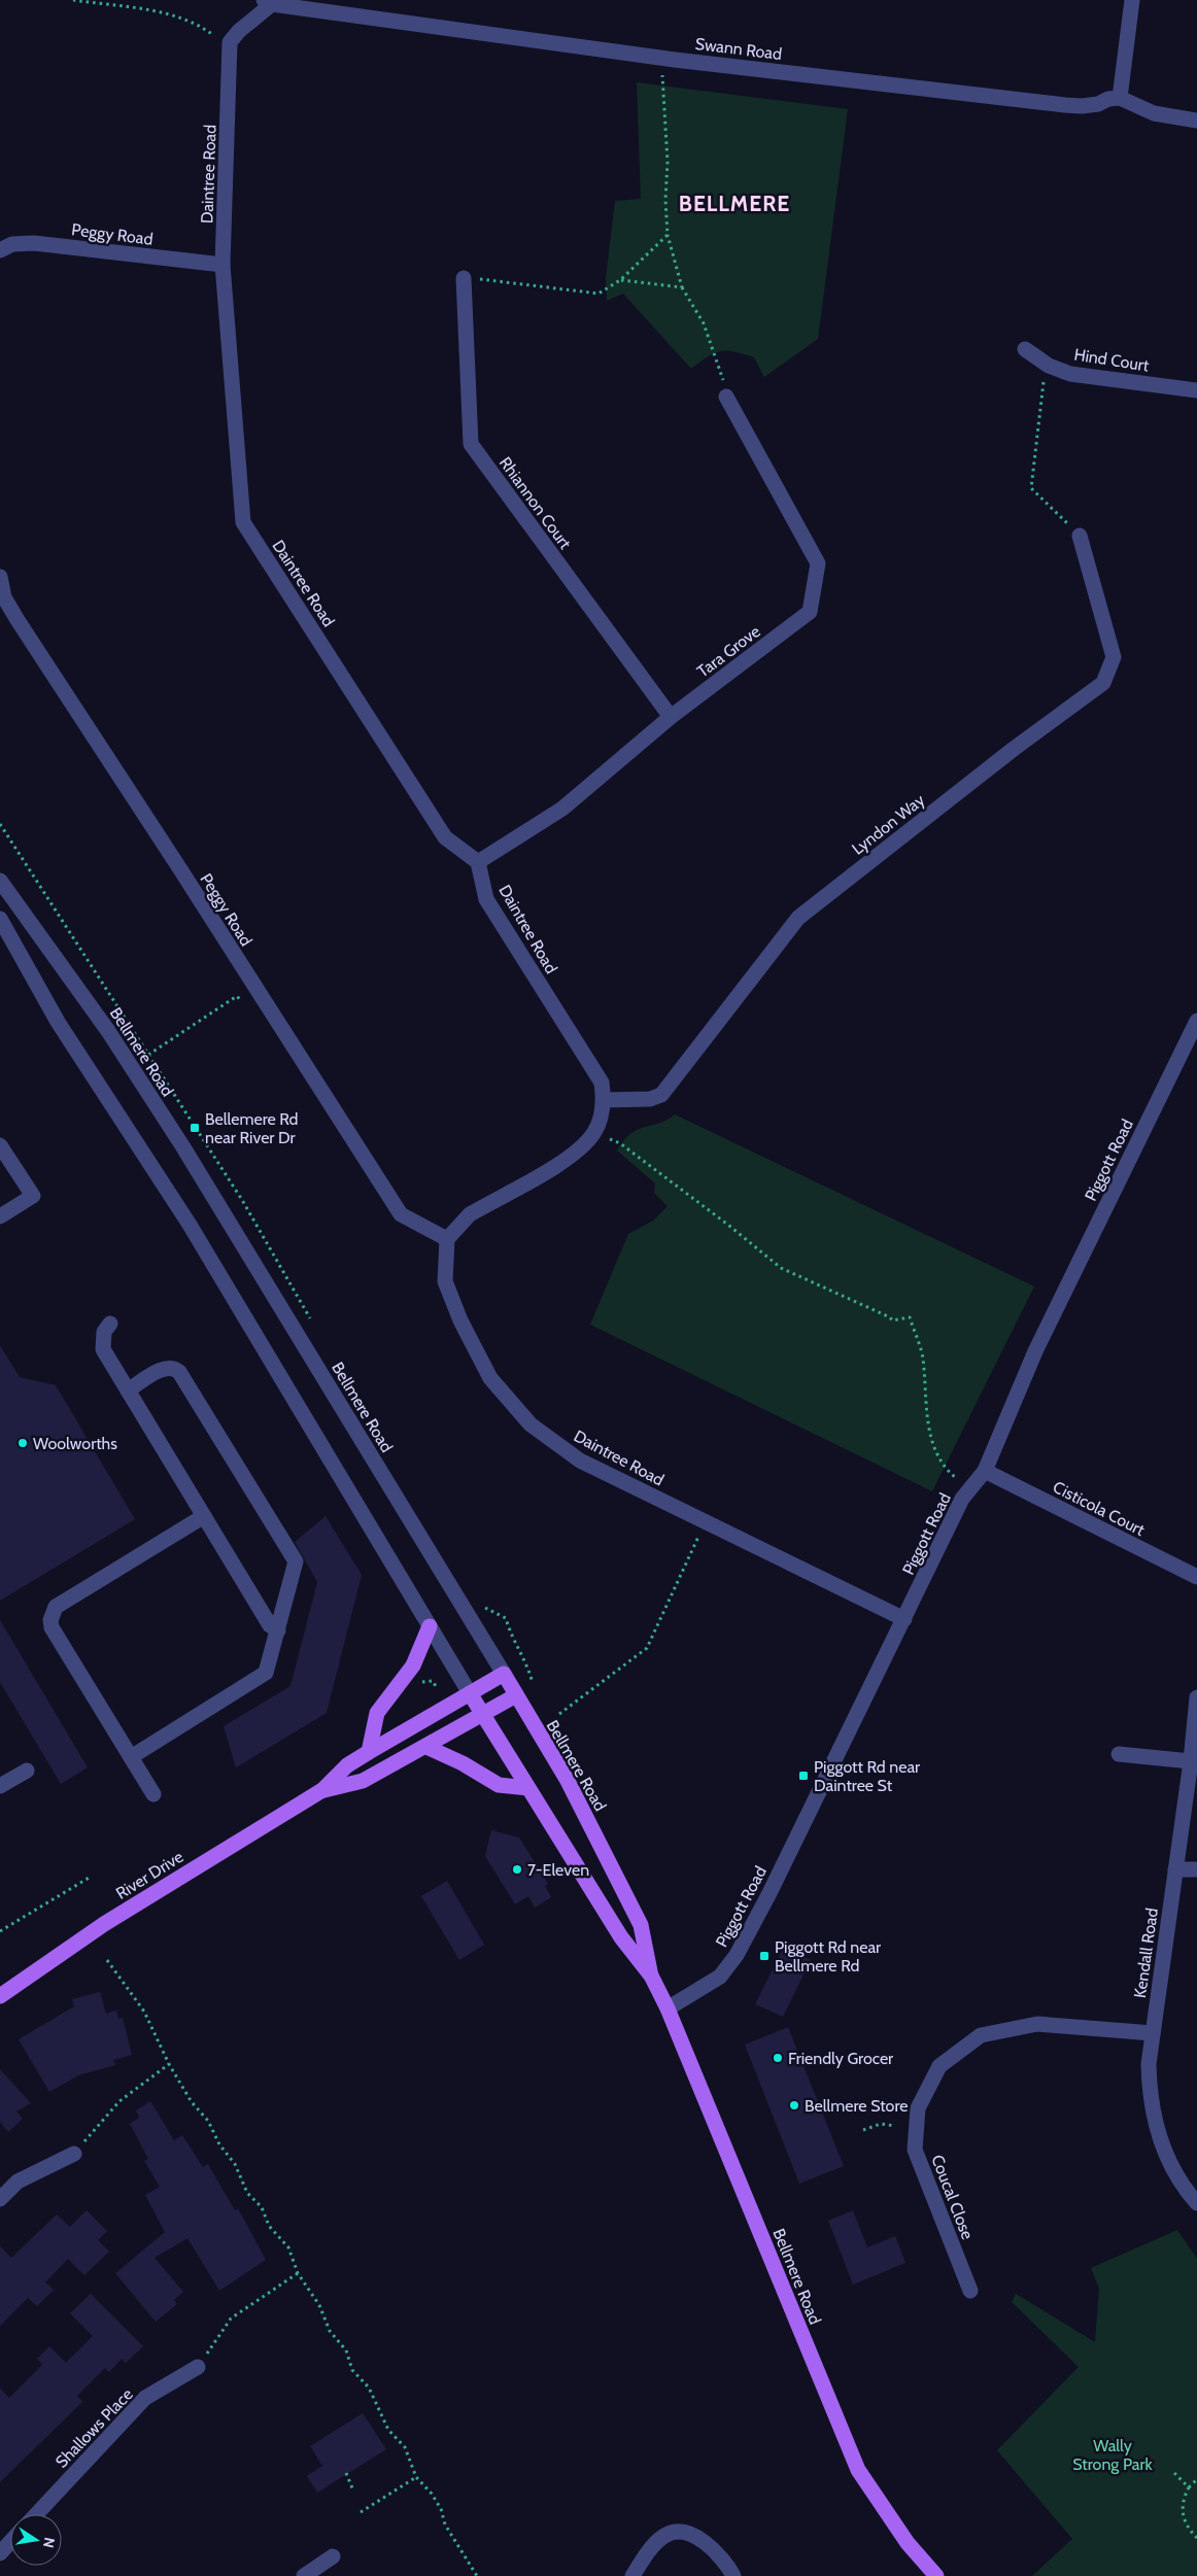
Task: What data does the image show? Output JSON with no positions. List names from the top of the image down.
{
  "streets": {
    "main road": ["Bellmere Road", "River Drive"],
    "street": [
      "Swann Road",
      "Daintree Road",
      "Peggy Road",
      "Hind Court",
      "Rhiannon Court",
      "Tara Grove",
      "Lyndon Way",
      "Piggott Road",
      "Cisticola Court",
      "Kendall Road",
      "Coucal Close",
      "Shallows Place"
    ]
  },
  "crossings": [
    ["Swann Road", "Daintree Road"],
    ["Daintree Road", "Peggy Road"],
    ["Daintree Road", "Tara Grove"],
    ["Daintree Road", "Lyndon Way"],
    ["Daintree Road", "Piggott Road"],
    ["Rhiannon Court", "Tara Grove"],
    ["Bellmere Road", "Piggott Road"],
    ["Bellmere Road", "River Drive"],
    ["Piggott Road", "Cisticola Court"],
    ["Kendall Road", "Coucal Close"]
  ],
  "districts": ["BELLMERE"],
  "parks": ["Wally Strong Park"],
  "places": {
    "transit": ["Bellemere Rd near River Dr", "Piggott Rd near Daintree St", "Piggott Rd near Bellmere Rd"],
    "other": [
      "Woolworths",
      "7-Eleven",
      "Friendly Grocer",
      "Bellmere Store"
    ]
  },
  "north": "right"
}
